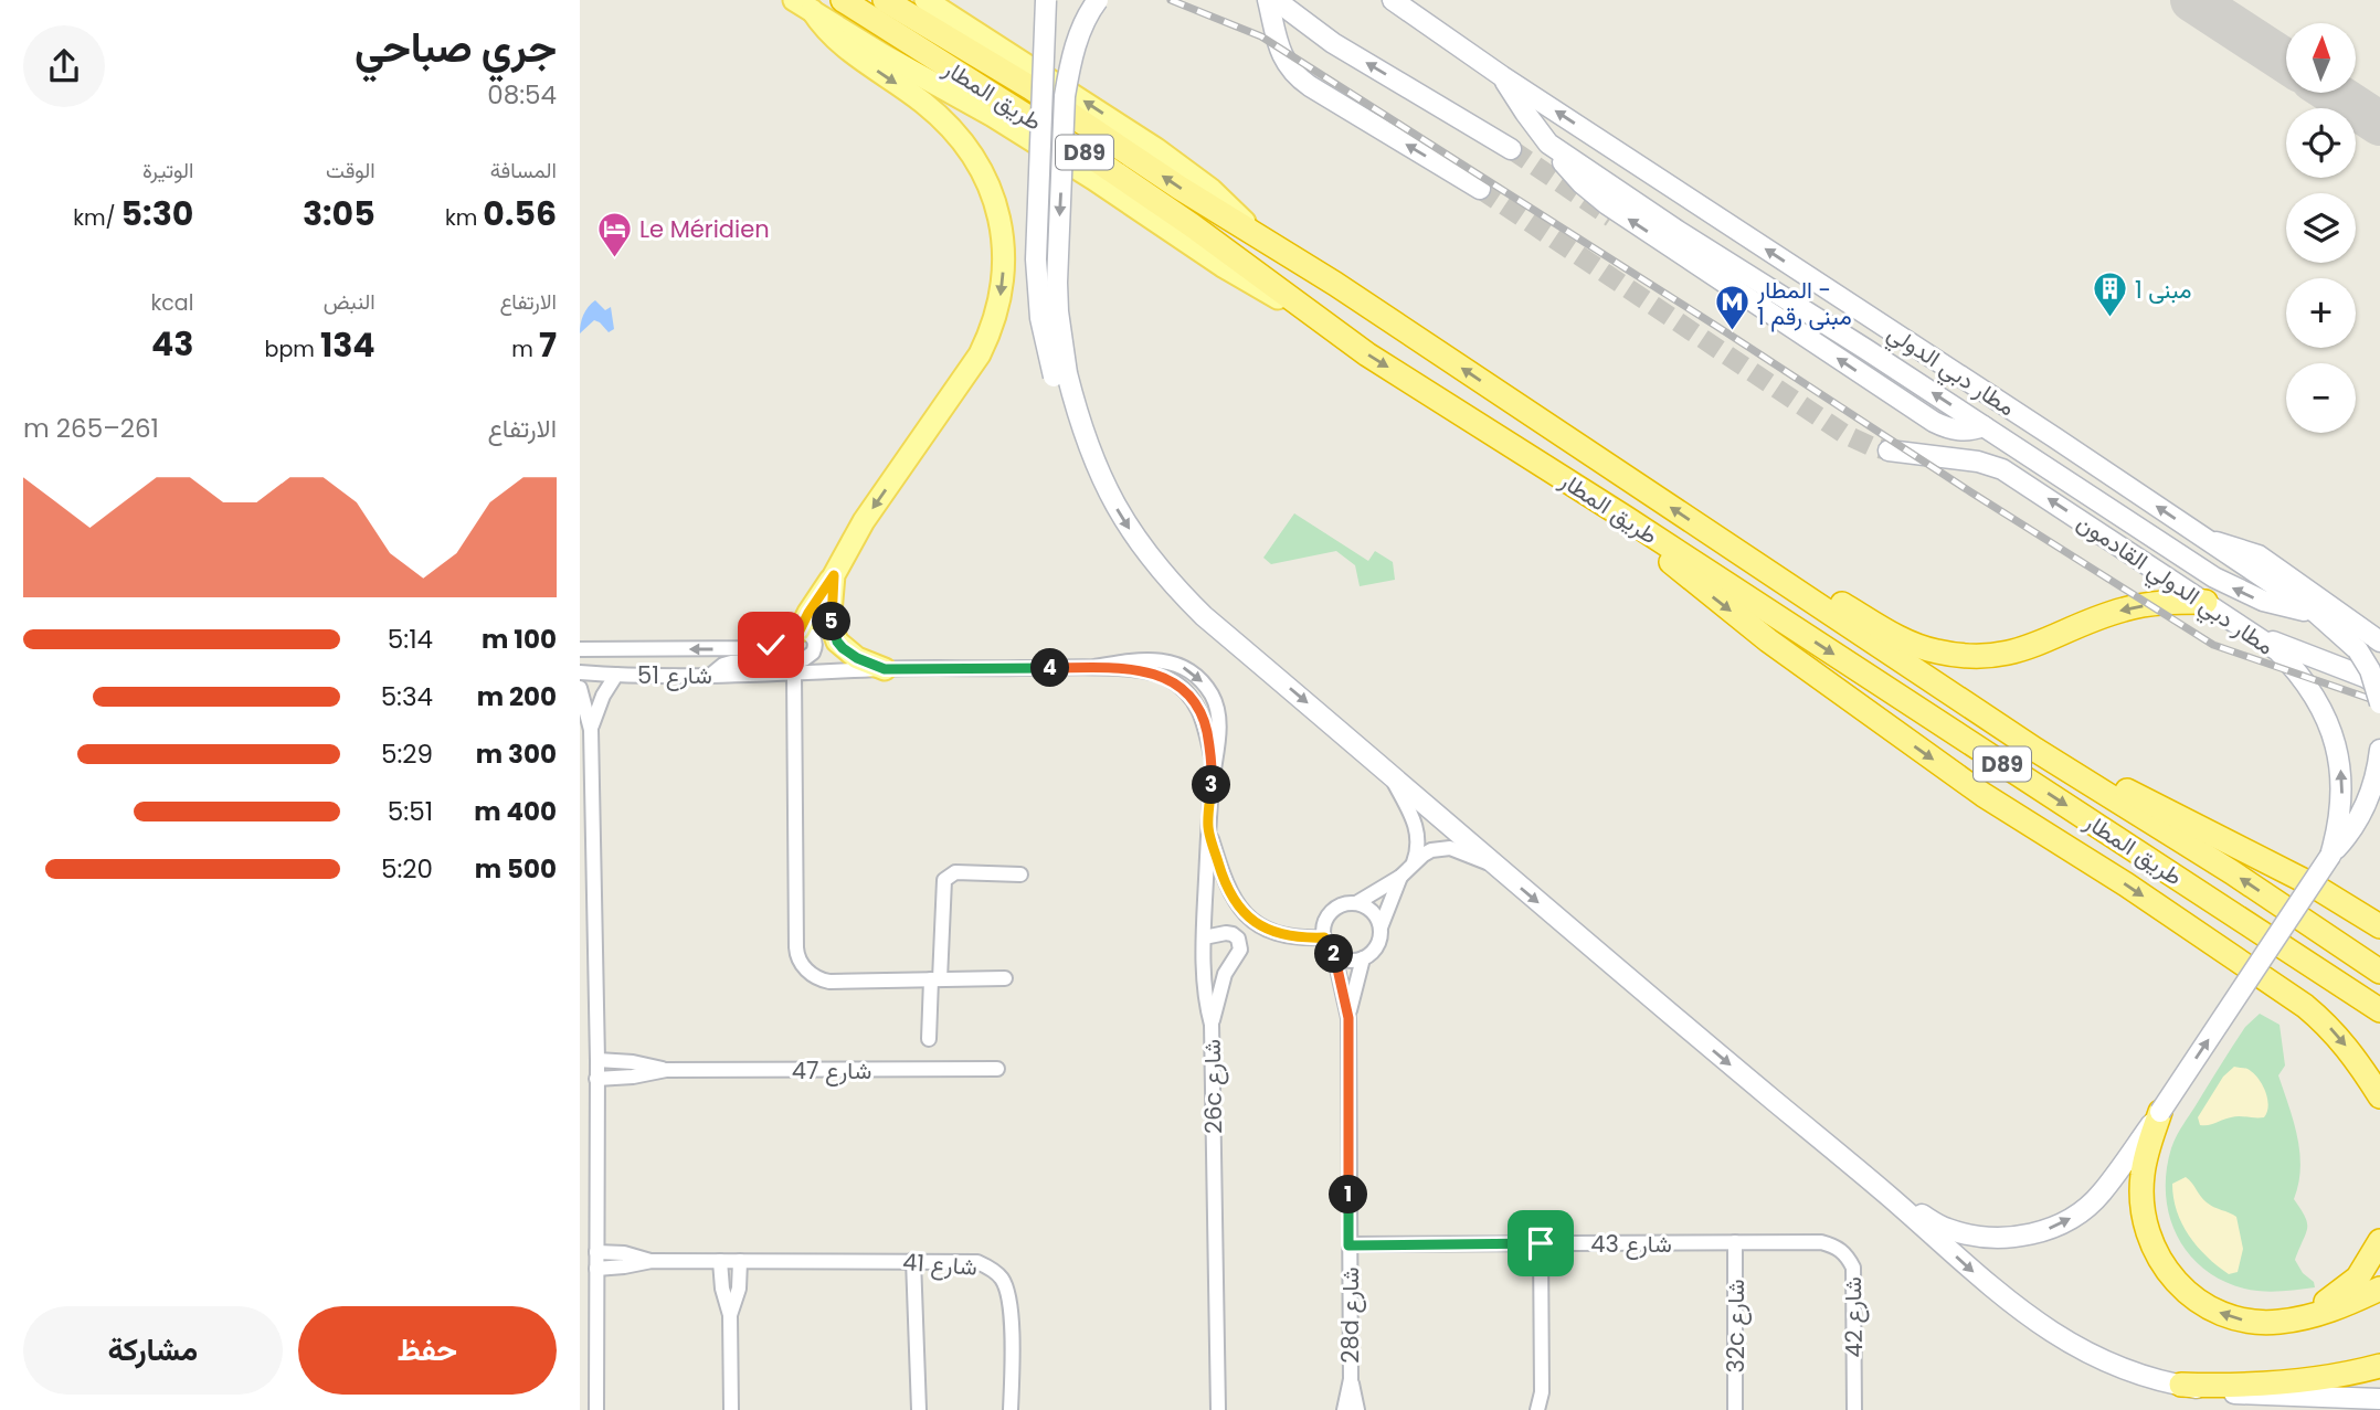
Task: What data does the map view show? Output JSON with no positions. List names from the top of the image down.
{
  "streets": {
    "highway": ["طريق المطار", "D89"],
    "main road": ["مطار دبي الدولي", "مطار دبي الدولي القادمون"],
    "street": [
      "شارع 51",
      "شارع 47",
      "26c شارع",
      "شارع 43",
      "شارع 41",
      "28d شارع",
      "شارع 42",
      "32c شارع"
    ]
  },
  "crossings": [
    ["شارع 51", "26c شارع"],
    ["شارع 43", "28d شارع"],
    ["شارع 43", "شارع 42"],
    ["شارع 43", "32c شارع"]
  ],
  "one_way": ["مطار دبي الدولي القادمون"],
  "places": {
    "hotel": ["Le Méridien"],
    "building": ["مبنى 1"],
    "metro station": ["المطار - مبنى رقم 1"]
  },
  "north": "top",
  "page": {
    "heading": ["جري صباحي", "08:54"],
    "map_buttons": ["+", "−"],
    "stats": [
      ["المسافة", "0.56 km"],
      ["الوقت", "3:05"],
      ["الوتيرة", "5:30 /km"],
      ["الارتفاع", "7 m"],
      ["النبض", "134 bpm"],
      ["kcal", "43"]
    ],
    "chart": ["الارتفاع", "261–265 m"],
    "pins": [
      "5",
      "4",
      "3",
      "2",
      "1"
    ],
    "list": [
      {
        "name": "100 m",
        "note": "5:14"
      },
      {
        "name": "200 m",
        "note": "5:34"
      },
      {
        "name": "300 m",
        "note": "5:29"
      },
      {
        "name": "400 m",
        "note": "5:51"
      },
      {
        "name": "500 m",
        "note": "5:20"
      }
    ],
    "buttons": ["حفظ", "مشاركة"]
  }
}
